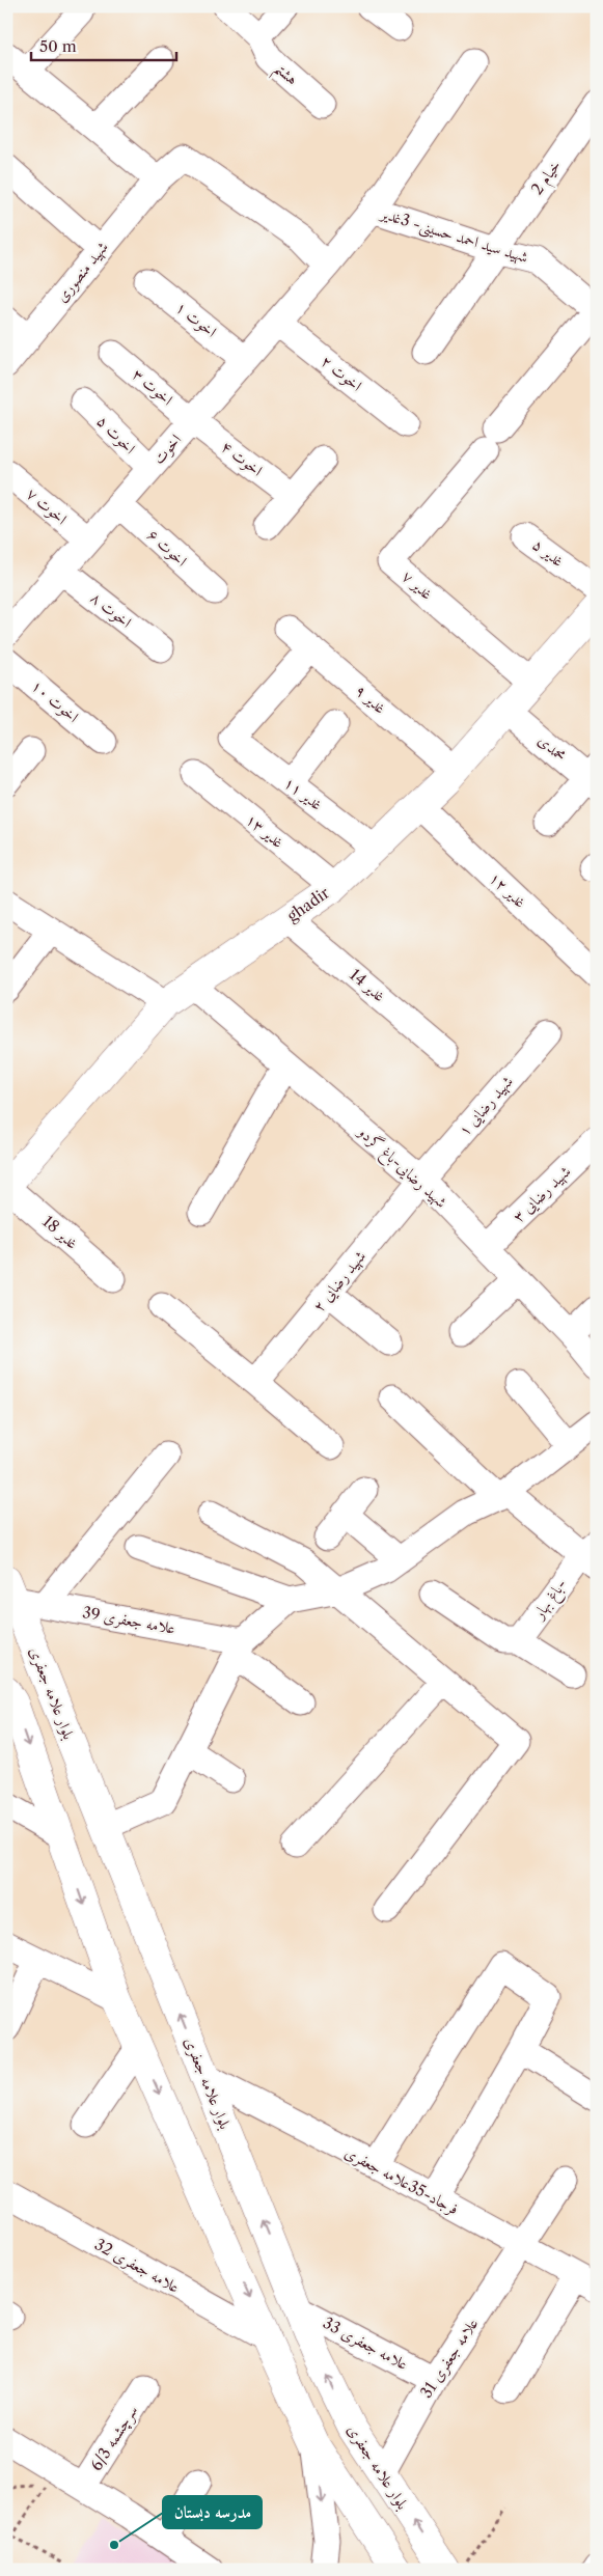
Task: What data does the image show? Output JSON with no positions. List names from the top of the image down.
{
  "streets": {
    "main road": ["ghadir", "بلوار علامه جعفری"],
    "street": [
      "هشتم",
      "2 خیام",
      "شهید سید احمد حسینی- 3غدیر",
      "شهید منصوری",
      "اخوت ۱",
      "اخوت ۲",
      "اخوت ۳",
      "اخوت ۵",
      "اخوت",
      "اخوت ۴",
      "اخوت ۷",
      "اخوت ۶",
      "غدیر ۵",
      "غدیر ۷",
      "اخوت ۸",
      "غدیر ۹",
      "اخوت ۱۰",
      "محمدی",
      "غدیر ۱۱",
      "غدیر ۱۳",
      "غدیر ۱۲",
      "غدیر 14",
      "شهید رضایی ۱",
      "شهید رضایی-باغ گردو",
      "شهید رضایی ۳",
      "غدیر 18",
      "شهید رضایی ۲",
      "باغ بهار-",
      "علامه جعفری 39",
      "فرجاد-35علامه جعفری",
      "علامه جعفری 32",
      "علامه جعفری 33",
      "علامه جعفری 31",
      "سرچشمه 6/3"
    ]
  },
  "crossings": [
    ["2 خیام", "شهید سید احمد حسینی- 3غدیر"],
    ["شهید سید احمد حسینی- 3غدیر", "اخوت"],
    ["شهید سید احمد حسینی- 3غدیر", "غدیر ۷"],
    ["اخوت ۱", "اخوت"],
    ["اخوت ۲", "اخوت"],
    ["اخوت ۳", "اخوت"],
    ["اخوت ۳", "اخوت ۴"],
    ["اخوت ۵", "اخوت"],
    ["اخوت", "اخوت ۴"],
    ["اخوت", "اخوت ۷"],
    ["اخوت", "اخوت ۶"],
    ["اخوت", "اخوت ۸"],
    ["غدیر ۷", "ghadir"],
    ["غدیر ۹", "غدیر ۱۱"],
    ["غدیر ۹", "ghadir"],
    ["محمدی", "ghadir"],
    ["غدیر ۱۱", "ghadir"],
    ["غدیر ۱۳", "ghadir"],
    ["غدیر ۱۲", "ghadir"],
    ["ghadir", "غدیر 14"],
    ["ghadir", "شهید رضایی-باغ گردو"],
    ["ghadir", "غدیر 18"],
    ["شهید رضایی ۱", "شهید رضایی-باغ گردو"],
    ["شهید رضایی ۱", "شهید رضایی ۲"],
    ["شهید رضایی-باغ گردو", "شهید رضایی ۳"],
    ["شهید رضایی-باغ گردو", "شهید رضایی ۲"],
    ["علامه جعفری 39", "بلوار علامه جعفری"],
    ["بلوار علامه جعفری", "فرجاد-35علامه جعفری"],
    ["بلوار علامه جعفری", "علامه جعفری 33"],
    ["بلوار علامه جعفری", "علامه جعفری 31"],
    ["فرجاد-35علامه جعفری", "علامه جعفری 31"],
    ["علامه جعفری 33", "علامه جعفری 31"]
  ],
  "places": ["مدرسه دبستان"],
  "scale_bar": "50 m"
}
